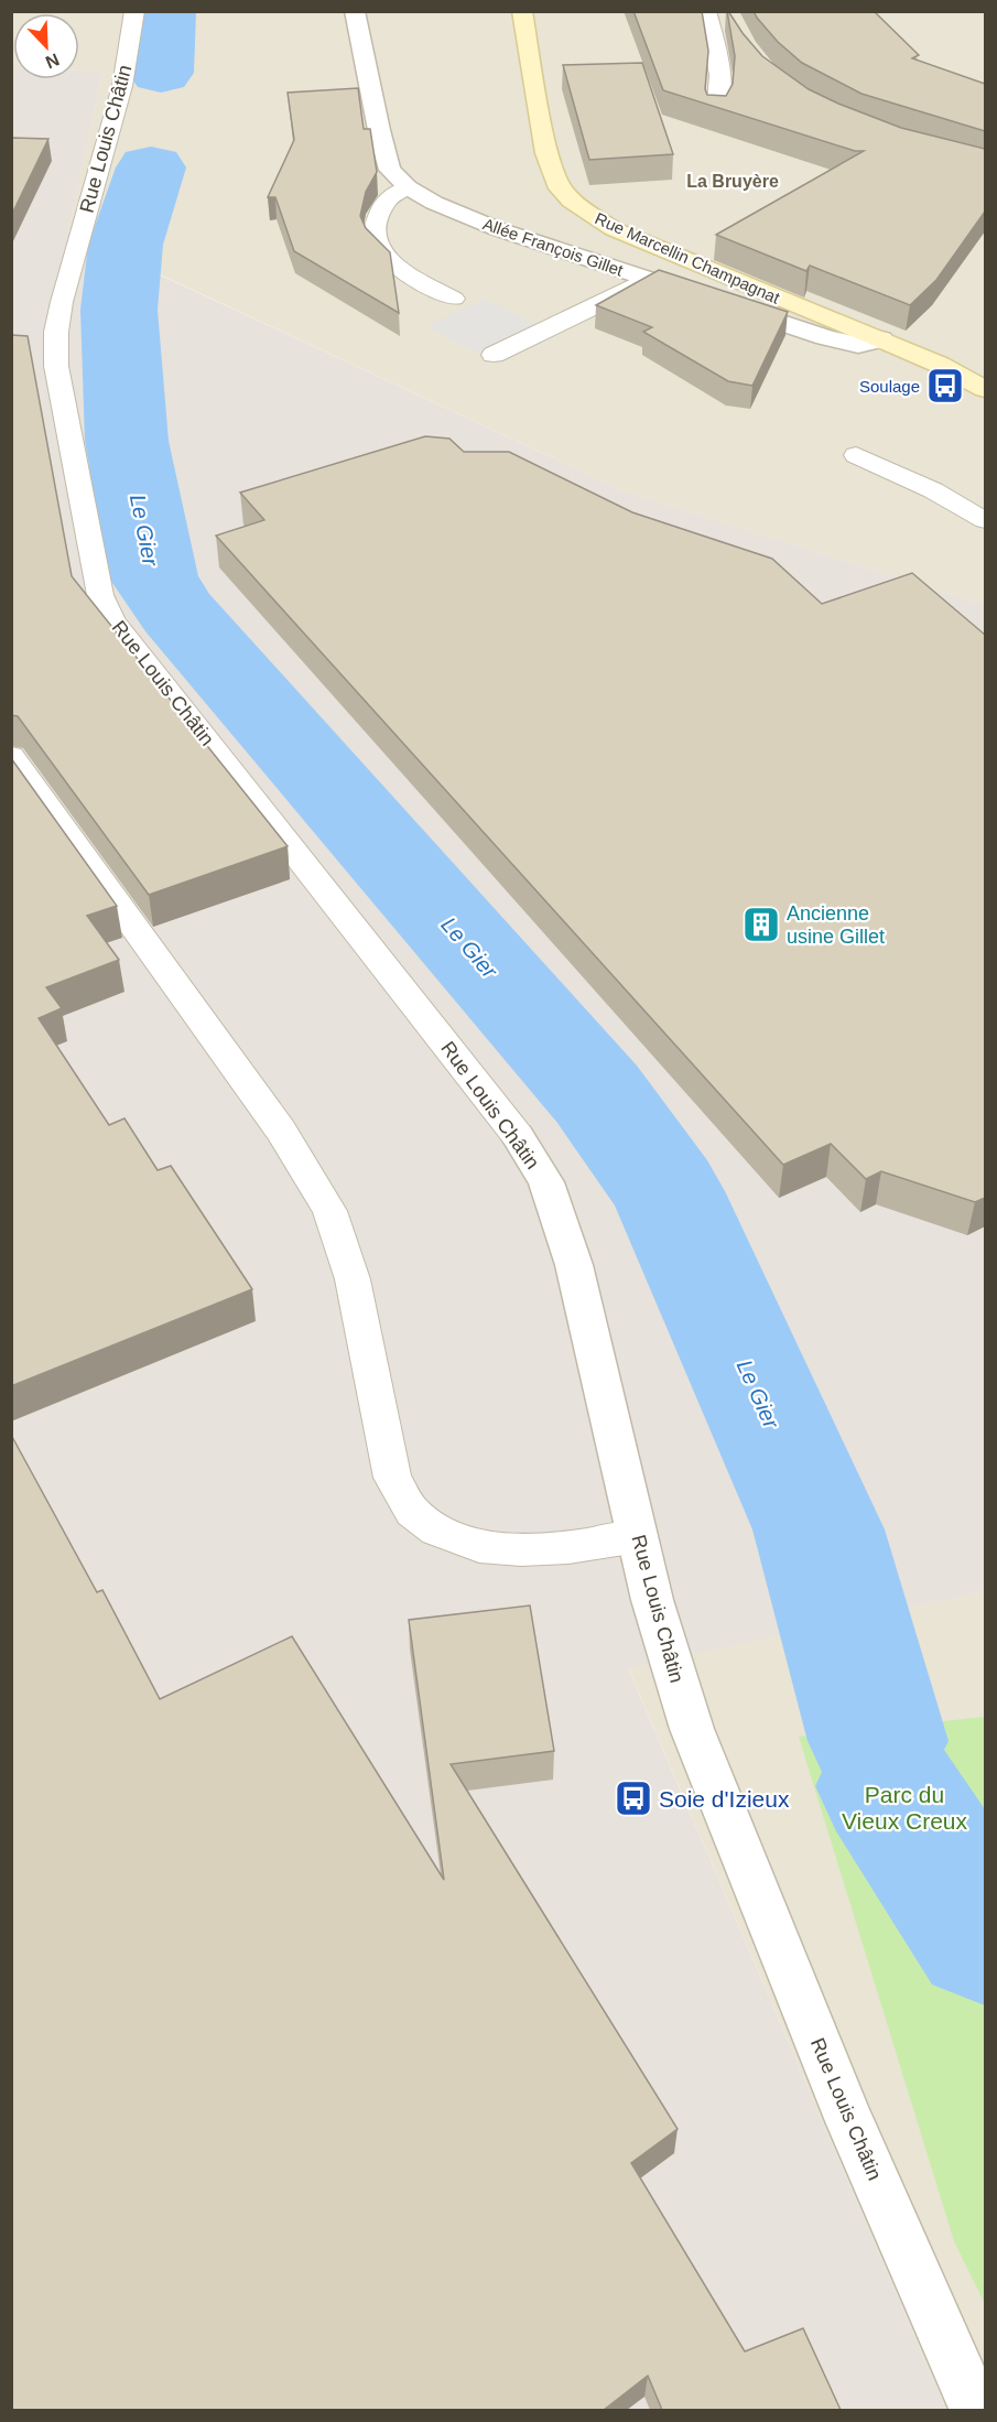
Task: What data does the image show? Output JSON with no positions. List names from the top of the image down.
{
  "streets": {
    "main road": ["Rue Marcellin Champagnat"],
    "street": ["Rue Louis Châtin", "Allée François Gillet"]
  },
  "crossings": [
    ["Allée François Gillet", "Rue Marcellin Champagnat"]
  ],
  "districts": ["La Bruyère"],
  "water": ["Le Gier"],
  "parks": ["Parc du Vieux Creux"],
  "places": {
    "bus stop": ["Soulage", "Soie d'Izieux"],
    "building": ["Ancienne usine Gillet"]
  },
  "north": "bottom right"
}
